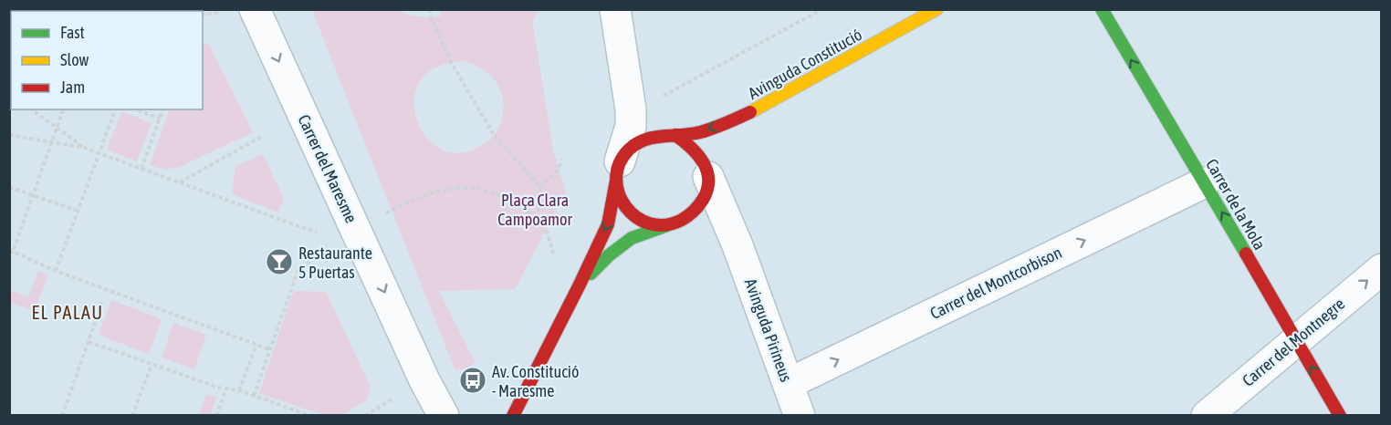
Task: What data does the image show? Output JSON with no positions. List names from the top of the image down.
{
  "streets": {
    "street": [
      "Avinguda Constitució",
      "Carrer del Maresme",
      "Carrer de la Mola",
      "Carrer del Montcorbison",
      "Avinguda Pirineus",
      "Carrer del Montnegre"
    ]
  },
  "crossings": [
    ["Avinguda Constitució", "Avinguda Pirineus"],
    ["Carrer de la Mola", "Carrer del Montcorbison"],
    ["Carrer de la Mola", "Carrer del Montnegre"],
    ["Carrer del Montcorbison", "Avinguda Pirineus"]
  ],
  "one_way": [
    "Carrer del Maresme",
    "Carrer de la Mola",
    "Carrer del Montcorbison",
    "Carrer del Montnegre"
  ],
  "districts": ["EL PALAU"],
  "parks": ["Plaça Clara Campoamor"],
  "places": {
    "bar": ["Restaurante 5 Puertas"],
    "bus stop": ["Av. Constitució - Maresme"]
  },
  "legend": ["Fast", "Slow", "Jam"]
}
